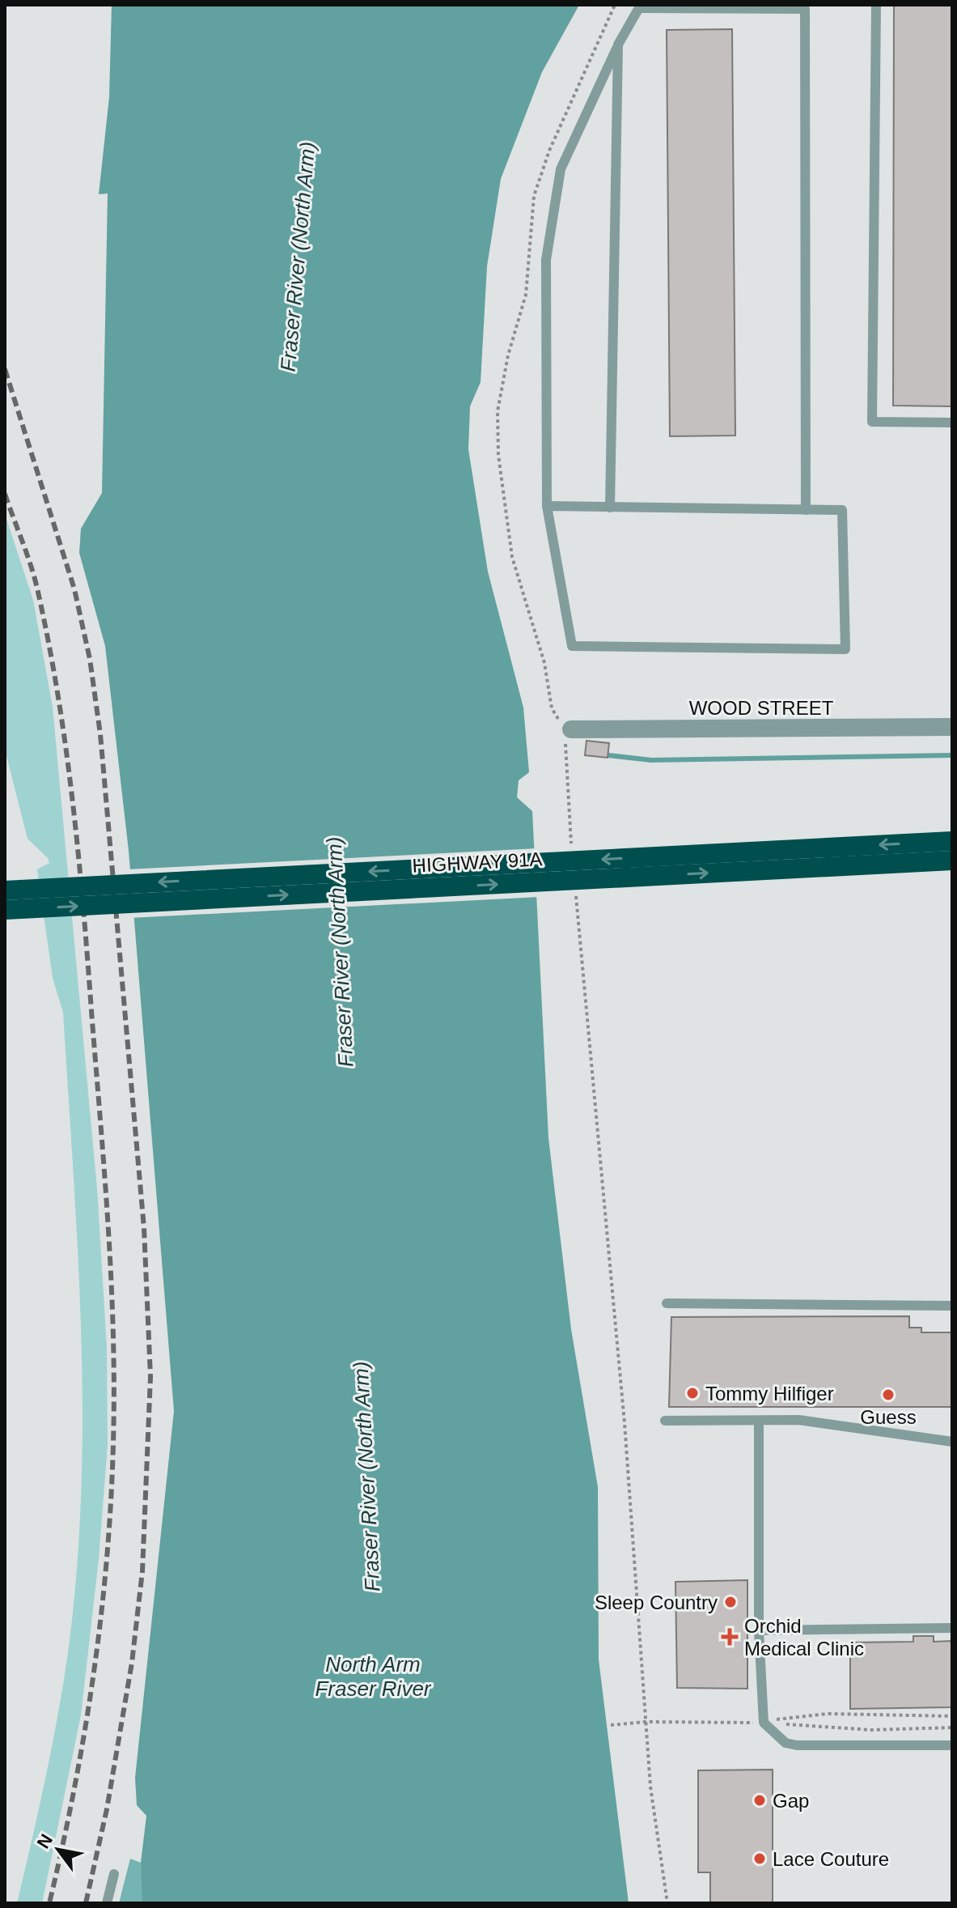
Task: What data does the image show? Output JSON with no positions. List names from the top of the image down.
{
  "streets": {
    "highway": ["HIGHWAY 91A"],
    "street": ["WOOD STREET"]
  },
  "water": ["Fraser River (North Arm)", "North Arm Fraser River"],
  "places": {
    "other": [
      "Tommy Hilfiger",
      "Guess",
      "Sleep Country",
      "Gap",
      "Lace Couture"
    ],
    "health": ["Orchid Medical Clinic"]
  },
  "north": "top left"
}
